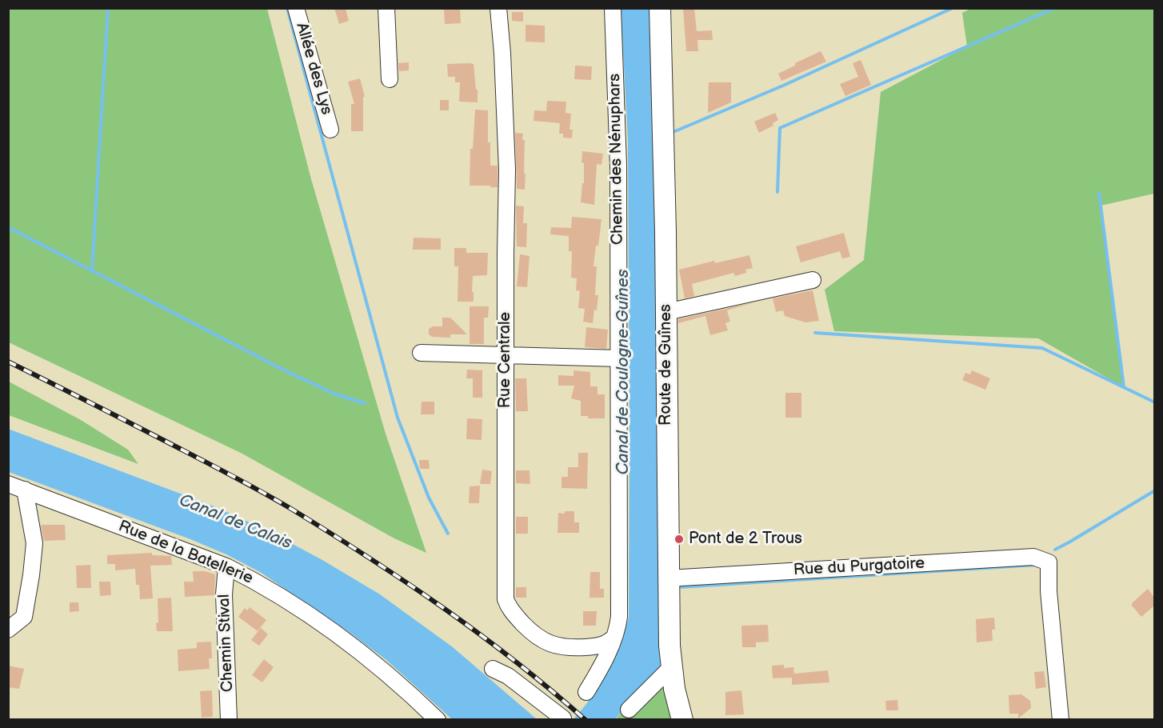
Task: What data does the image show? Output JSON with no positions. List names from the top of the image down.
{
  "streets": {
    "main road": ["Route de Guînes"],
    "street": [
      "Allée des Lys",
      "Chemin des Nénuphars",
      "Rue Centrale",
      "Rue de la Batellerie",
      "Rue du Purgatoire",
      "Chemin Stival"
    ]
  },
  "crossings": [
    ["Chemin des Nénuphars", "Rue Centrale"],
    ["Route de Guînes", "Rue du Purgatoire"],
    ["Rue de la Batellerie", "Chemin Stival"]
  ],
  "water": ["Canal de Coulogne-Guînes", "Canal de Calais"],
  "places": ["Pont de 2 Trous"]
}
